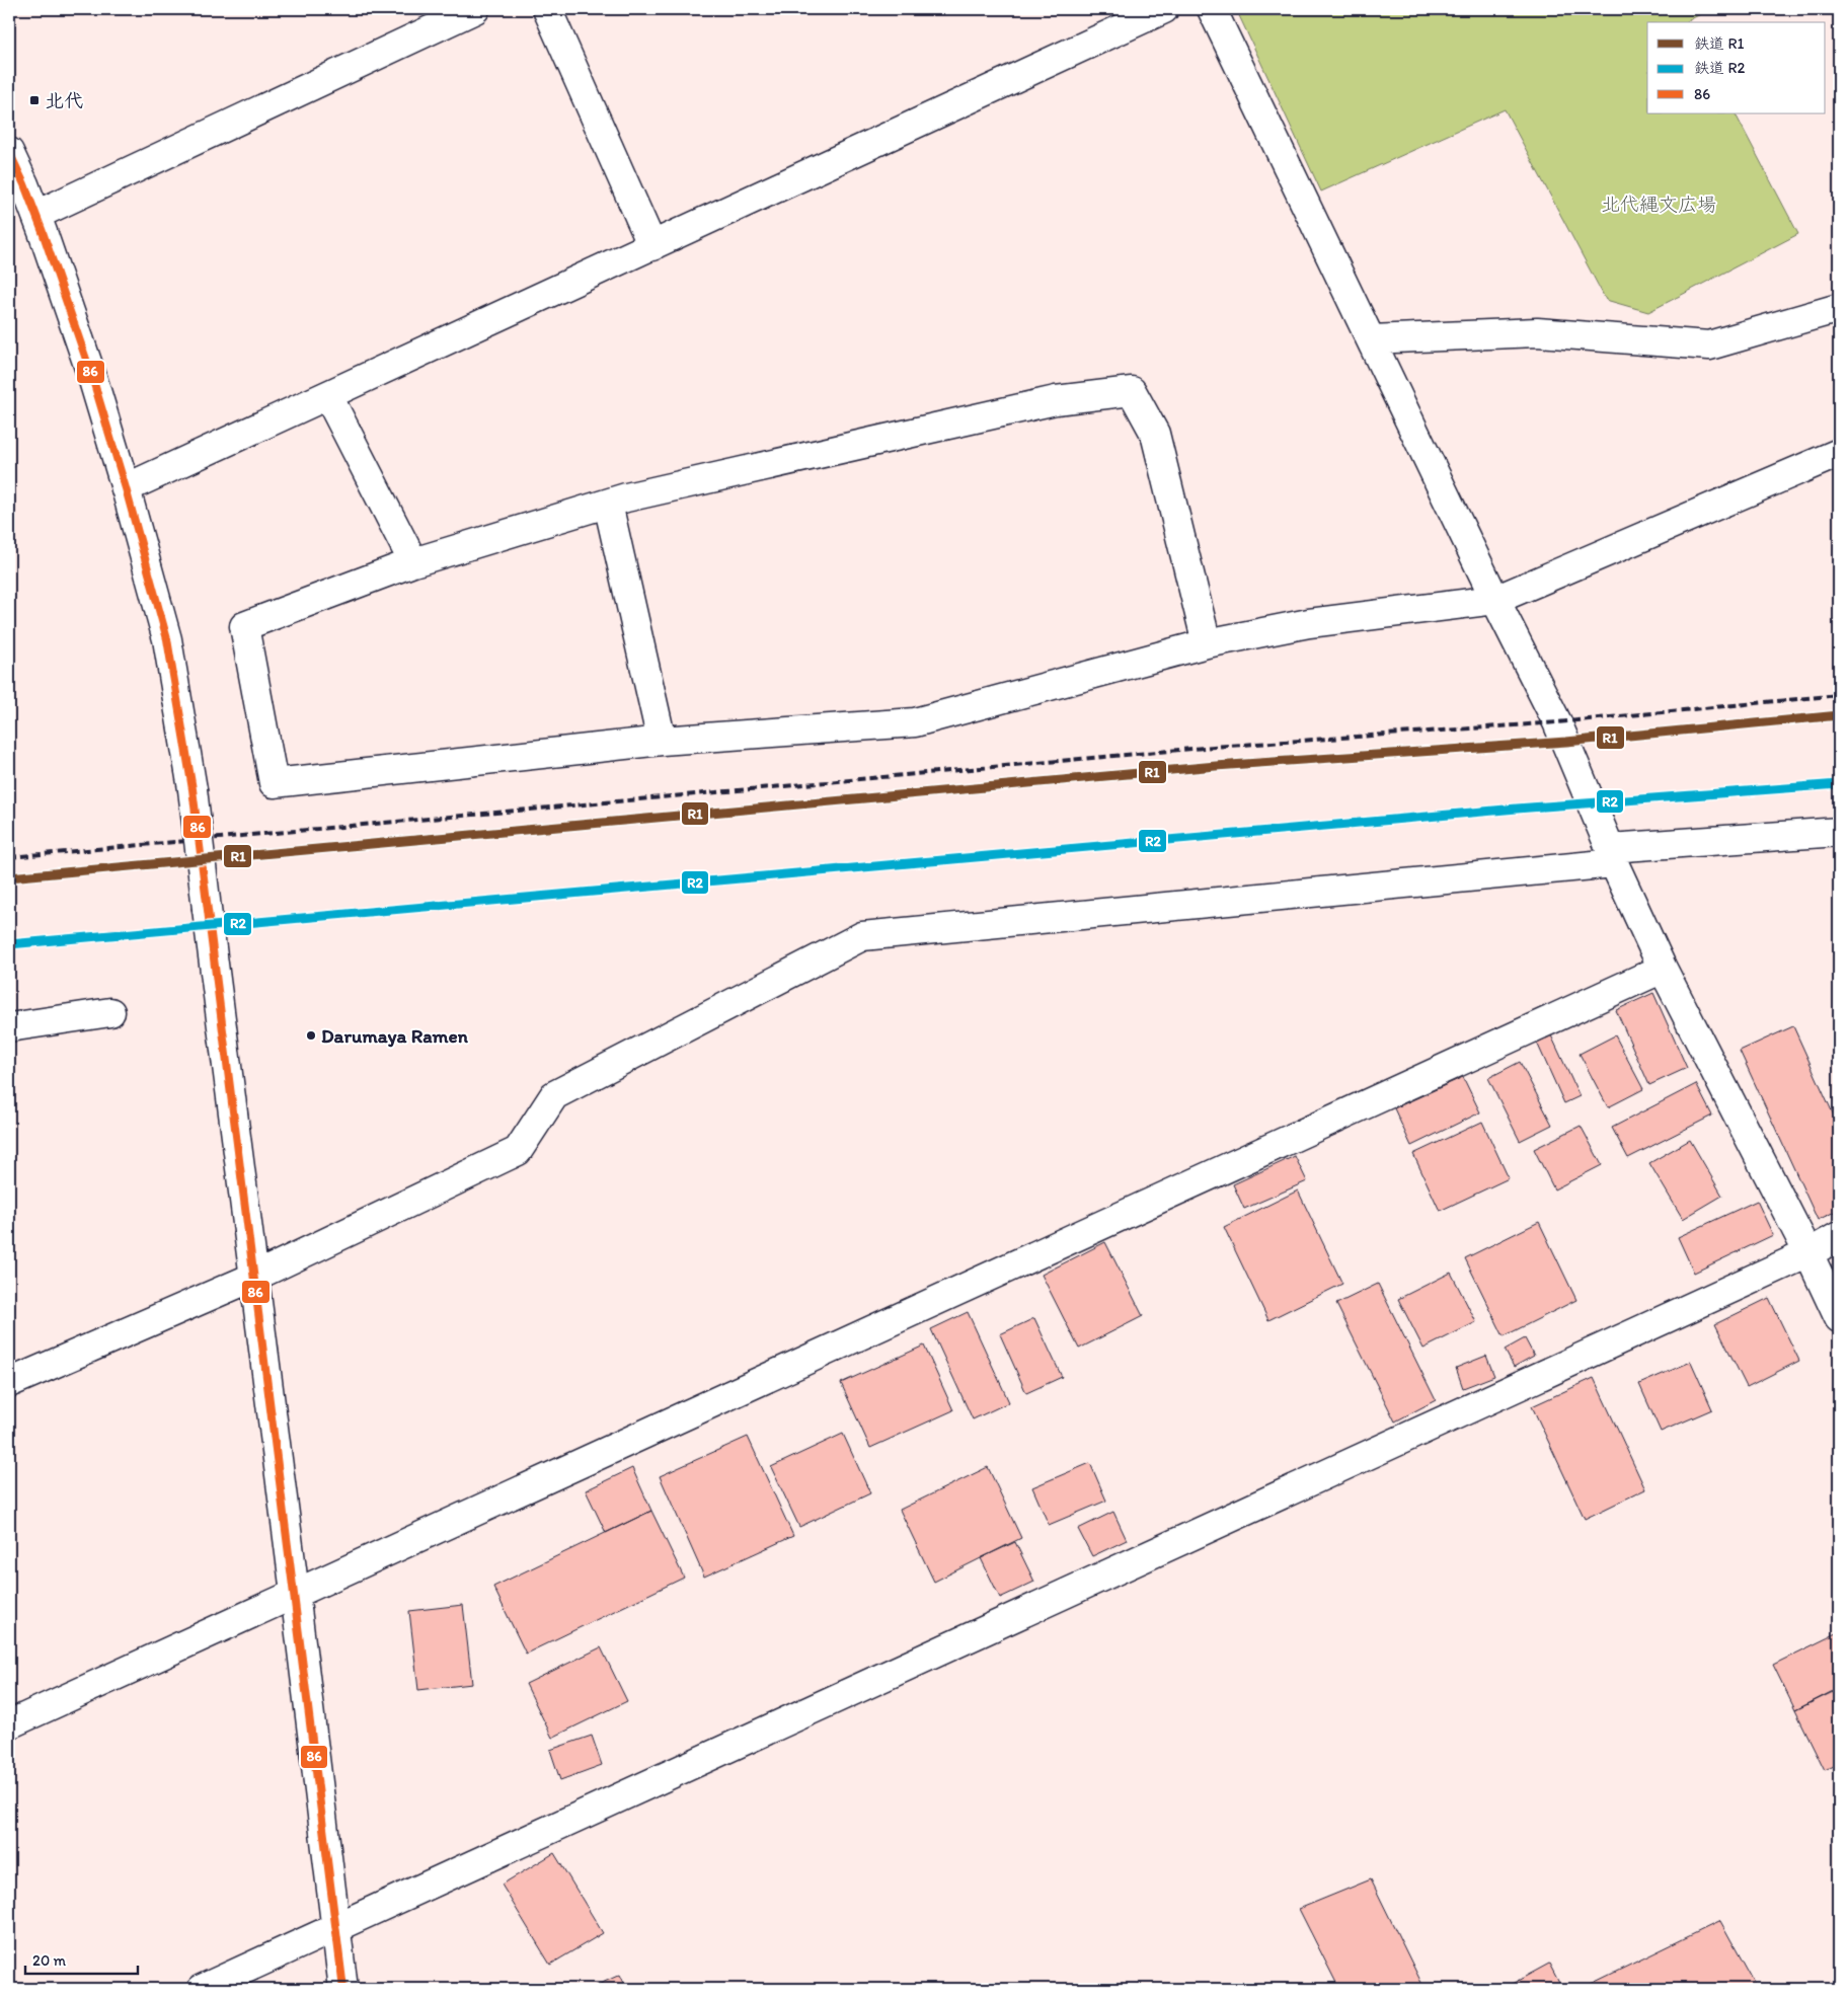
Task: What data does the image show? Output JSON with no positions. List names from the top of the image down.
{
  "parks": ["北代縄文広場"],
  "places": {
    "transit": ["北代"],
    "other": ["Darumaya Ramen"]
  },
  "lines": ["transit line 86", "rail line R1", "rail line R2"],
  "legend": ["鉄道 R1", "鉄道 R2", "86"],
  "scale_bar": "20 m"
}
